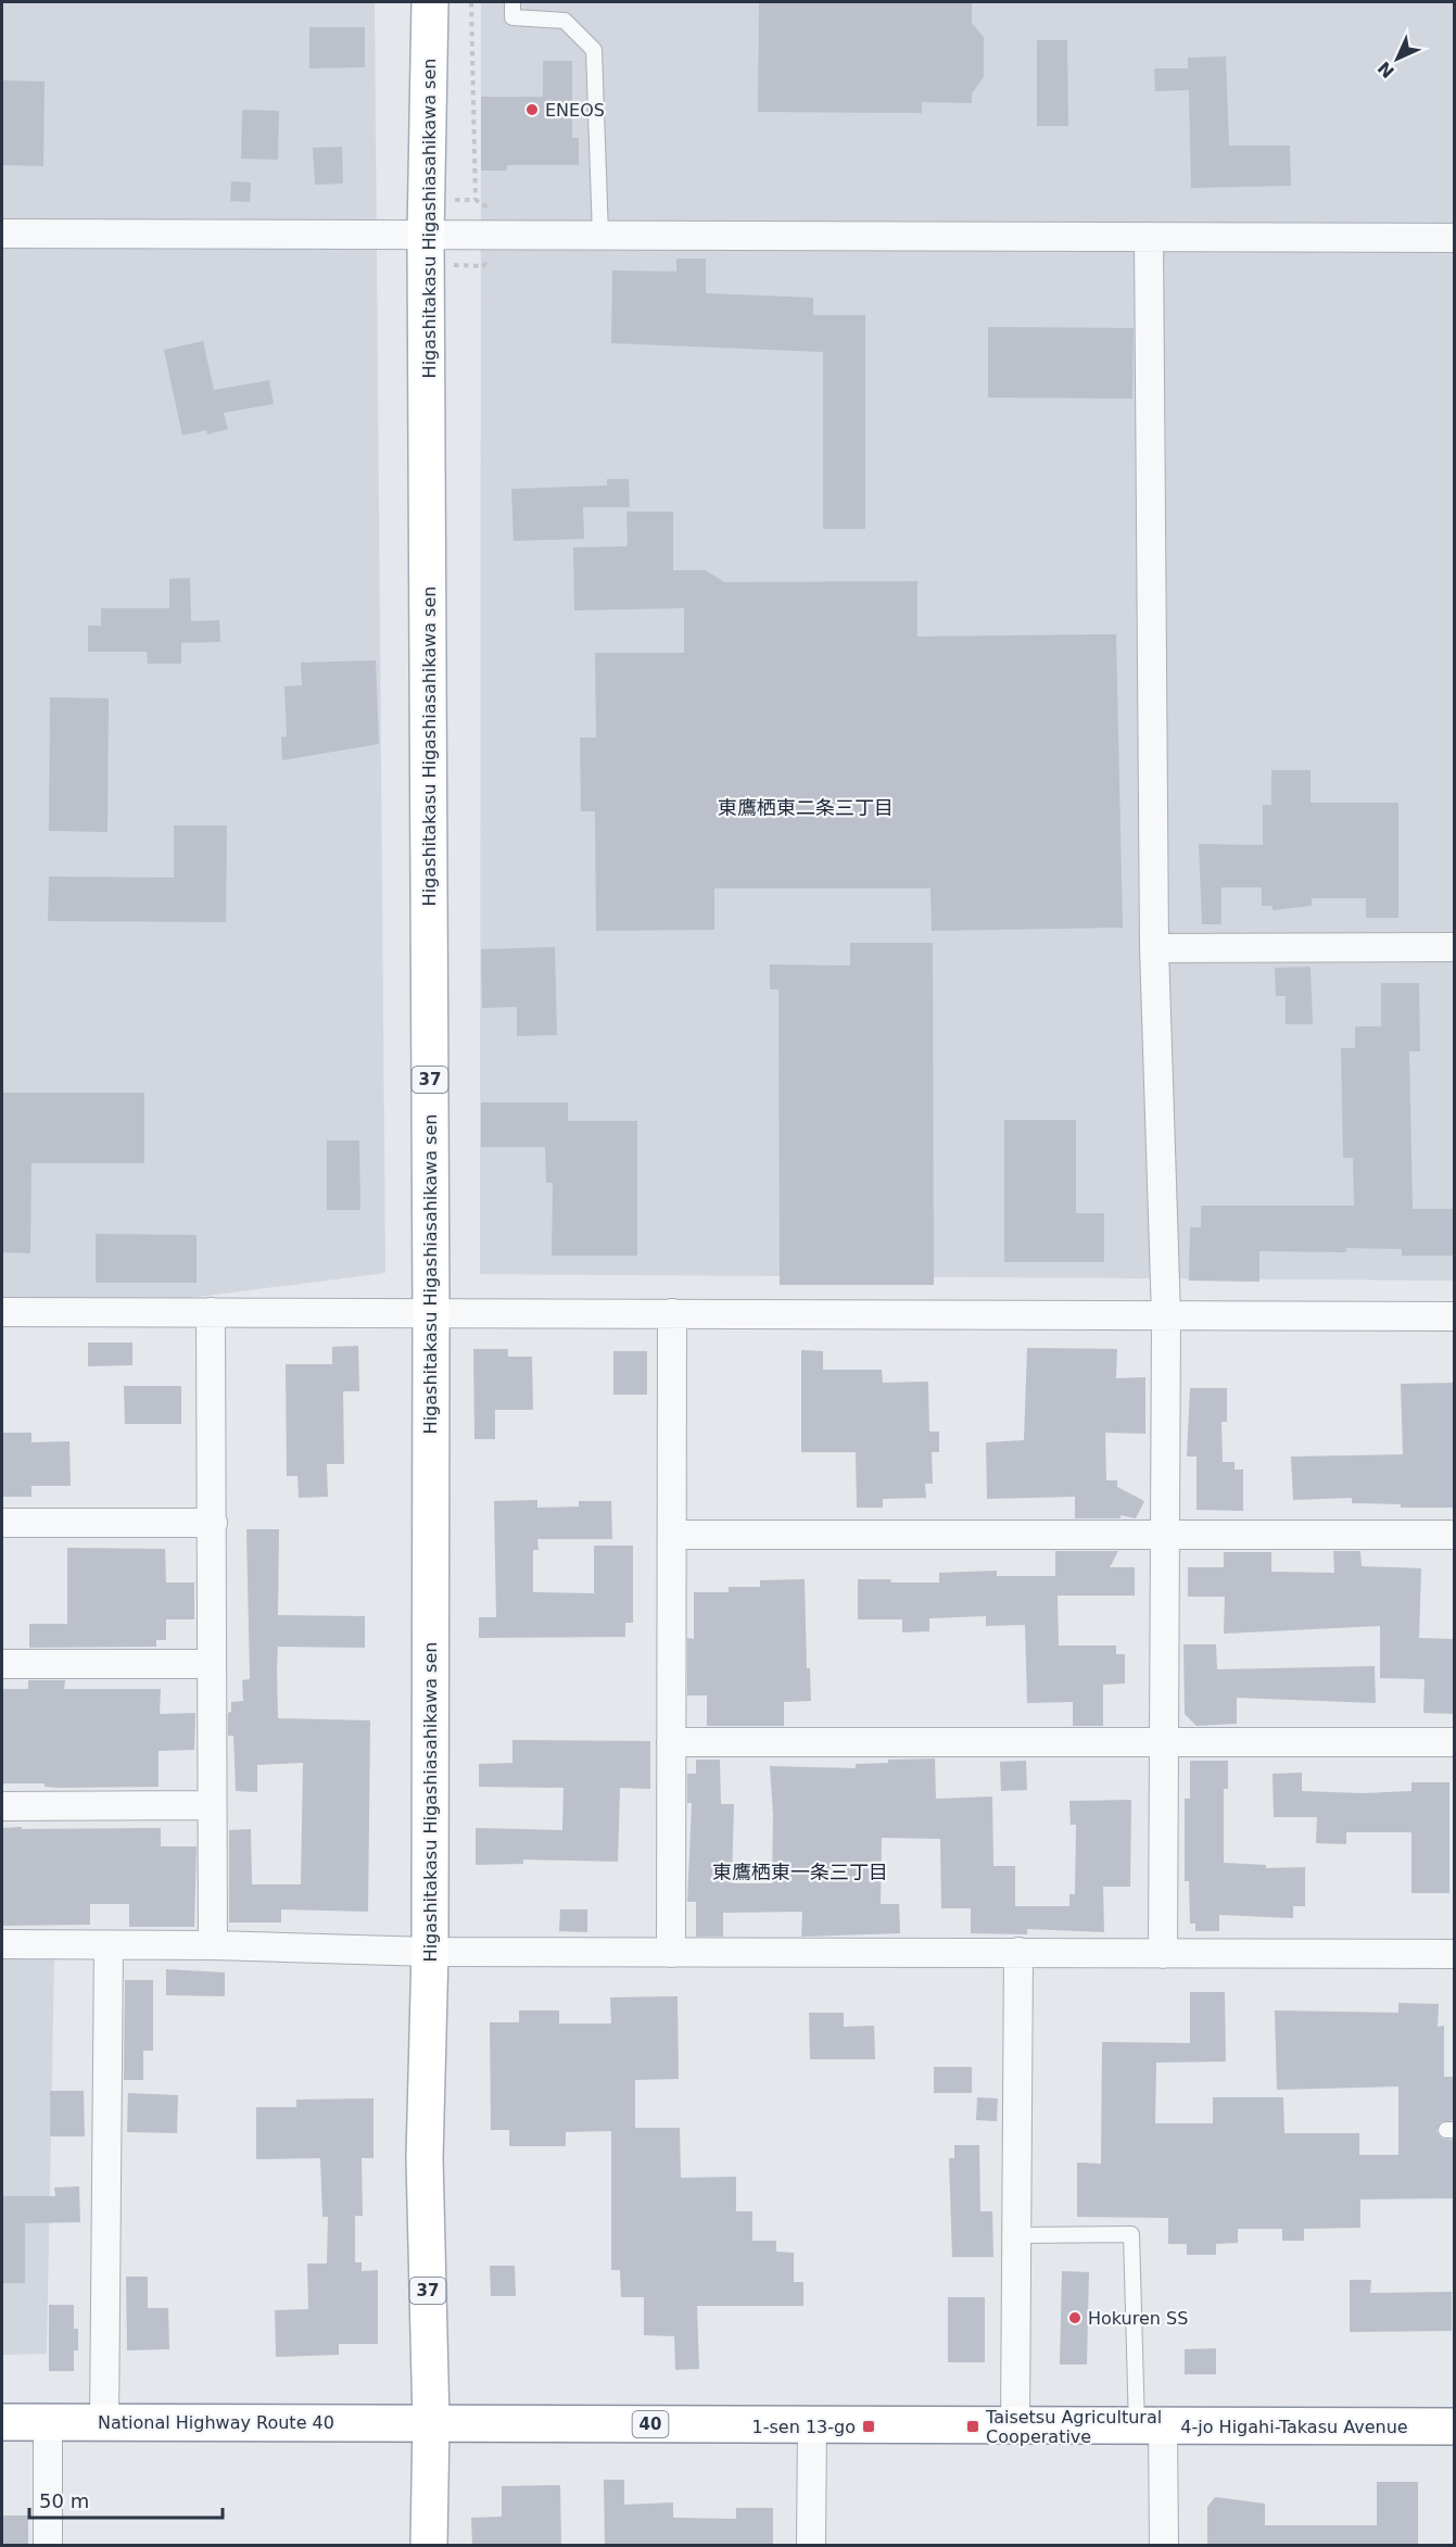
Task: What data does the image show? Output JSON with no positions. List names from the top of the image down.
{
  "streets": {
    "main road": [
      "Higashitakasu Higashiasahikawa sen",
      "37",
      "National Highway Route 40",
      "40",
      "4-jo Higahi-Takasu Avenue"
    ]
  },
  "crossings": [
    ["Higashitakasu Higashiasahikawa sen", "National Highway Route 40"],
    ["Higashitakasu Higashiasahikawa sen", "4-jo Higahi-Takasu Avenue"],
    ["National Highway Route 40", "4-jo Higahi-Takasu Avenue"]
  ],
  "districts": ["東鷹栖東二条三丁目", "東鷹栖東一条三丁目"],
  "places": {
    "other": ["ENEOS", "Hokuren SS"],
    "transit": ["1-sen 13-go", "Taisetsu Agricultural Cooperative"]
  },
  "scale_bar": "50 m",
  "north": "bottom left"
}
